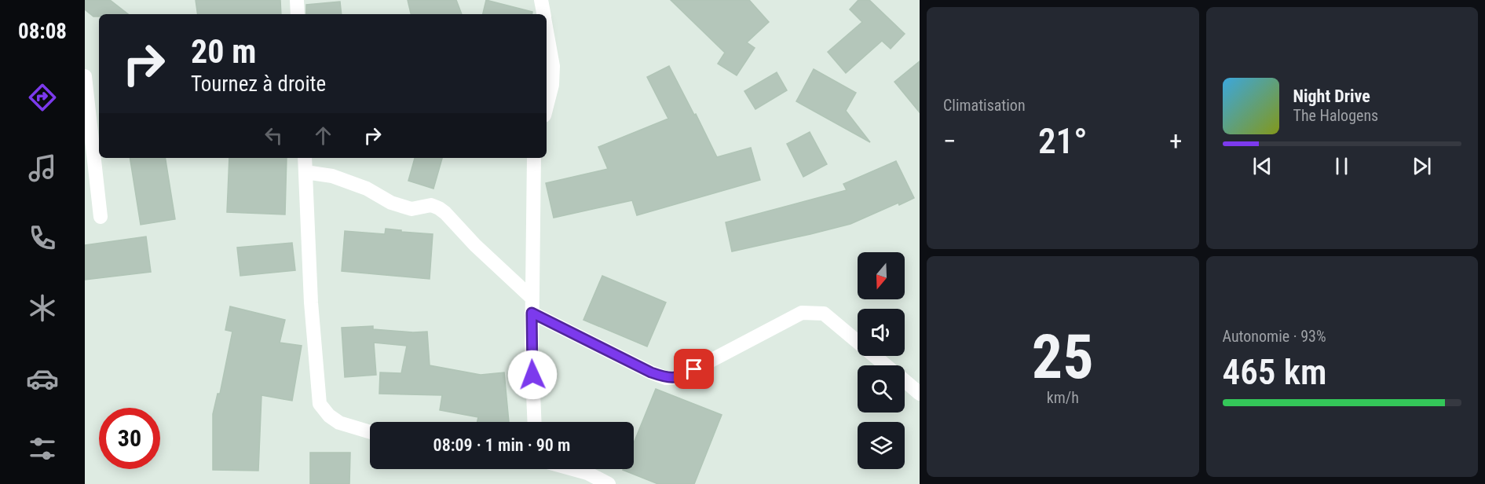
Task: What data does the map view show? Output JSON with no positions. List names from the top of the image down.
{
  "north": "bottom",
  "page": {
    "tabs": "08:08",
    "tile": [
      "Climatisation",
      ["25", "km/h"],
      ["Autonomie · 93%", "465 km"]
    ],
    "turn": ["20 m", "Tournez à droite"],
    "song": ["Night Drive", "The Halogens"],
    "heat": ["−", "21°", "+"],
    "limit": "30",
    "trip": "08:09 · 1 min · 90 m"
  }
}
